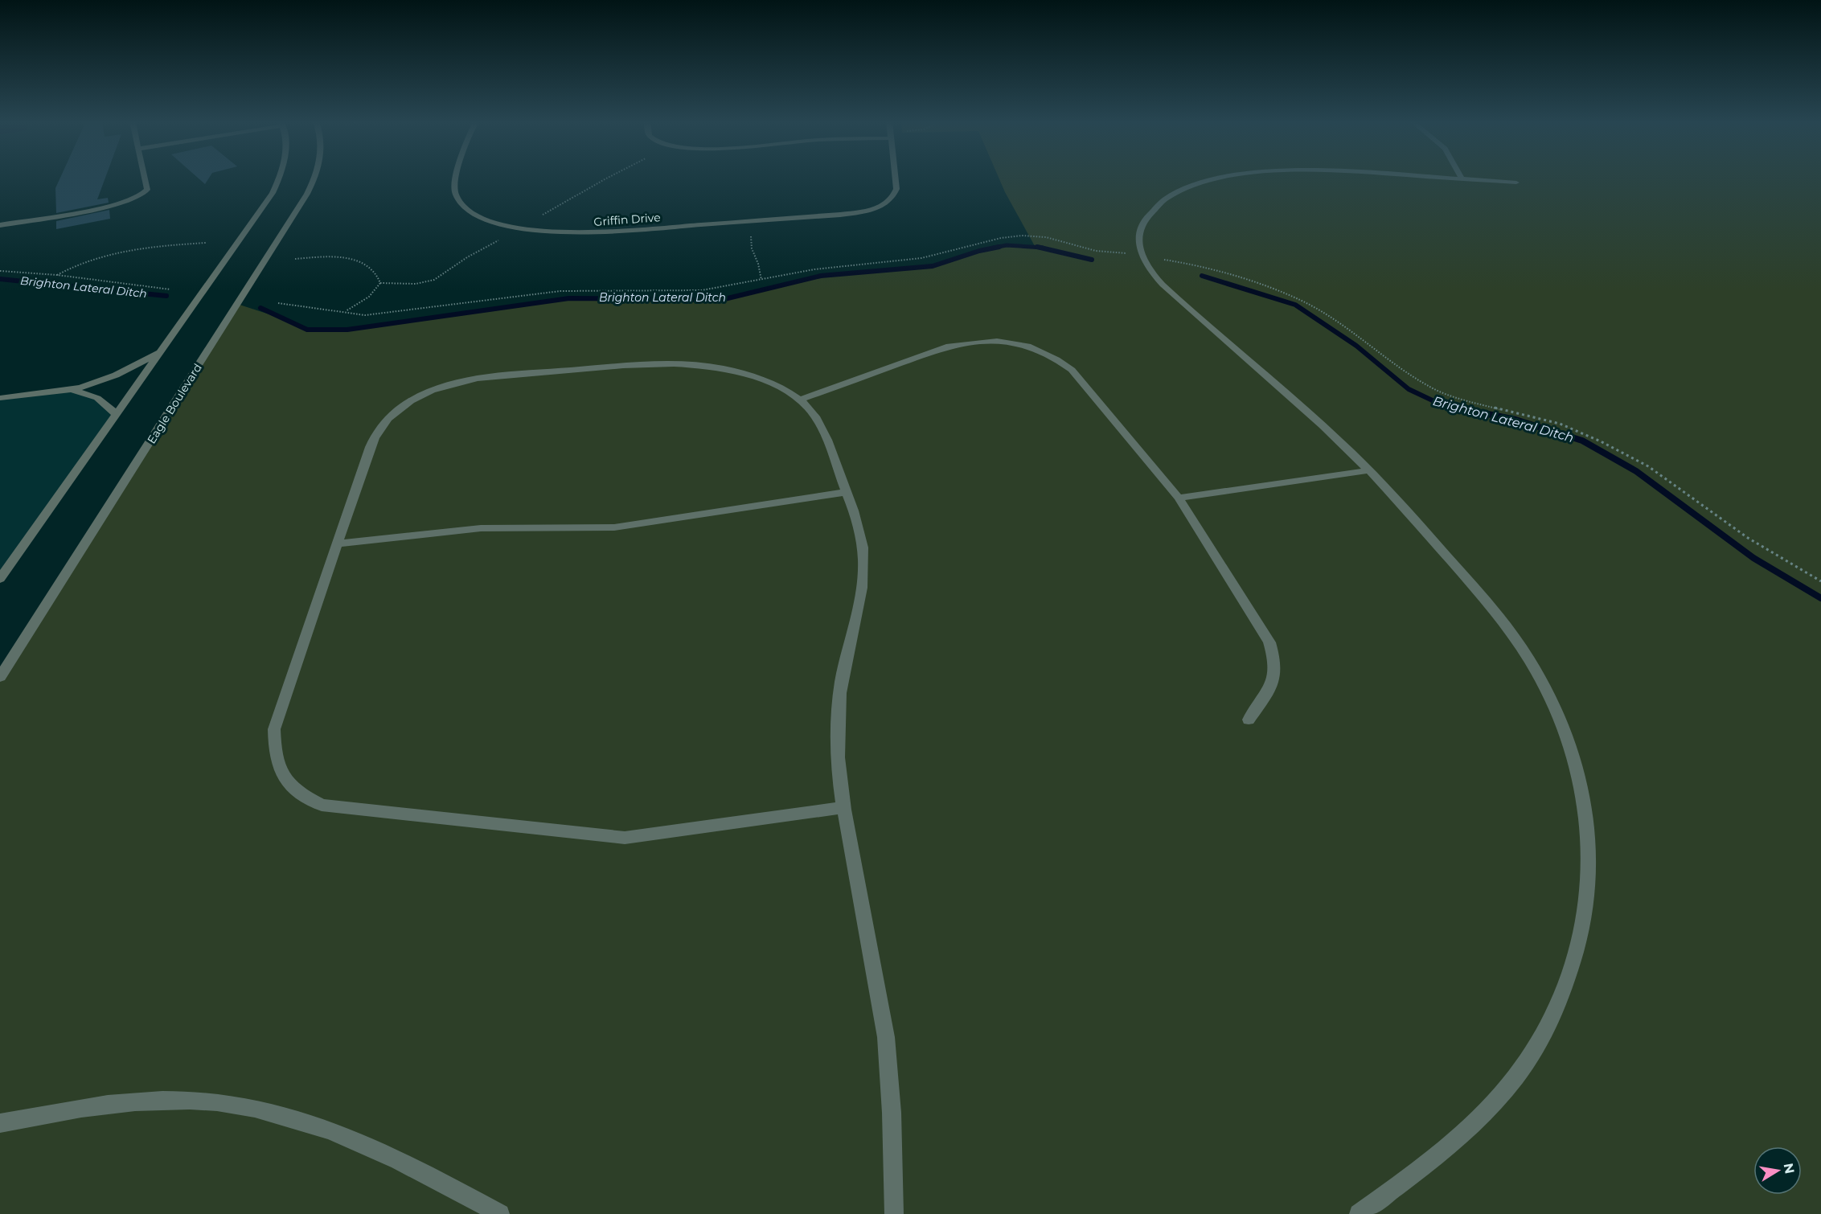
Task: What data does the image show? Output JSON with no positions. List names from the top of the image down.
{
  "streets": {
    "street": ["Griffin Drive", "Eagle Boulevard"]
  },
  "water": ["Brighton Lateral Ditch"],
  "north": "right"
}
